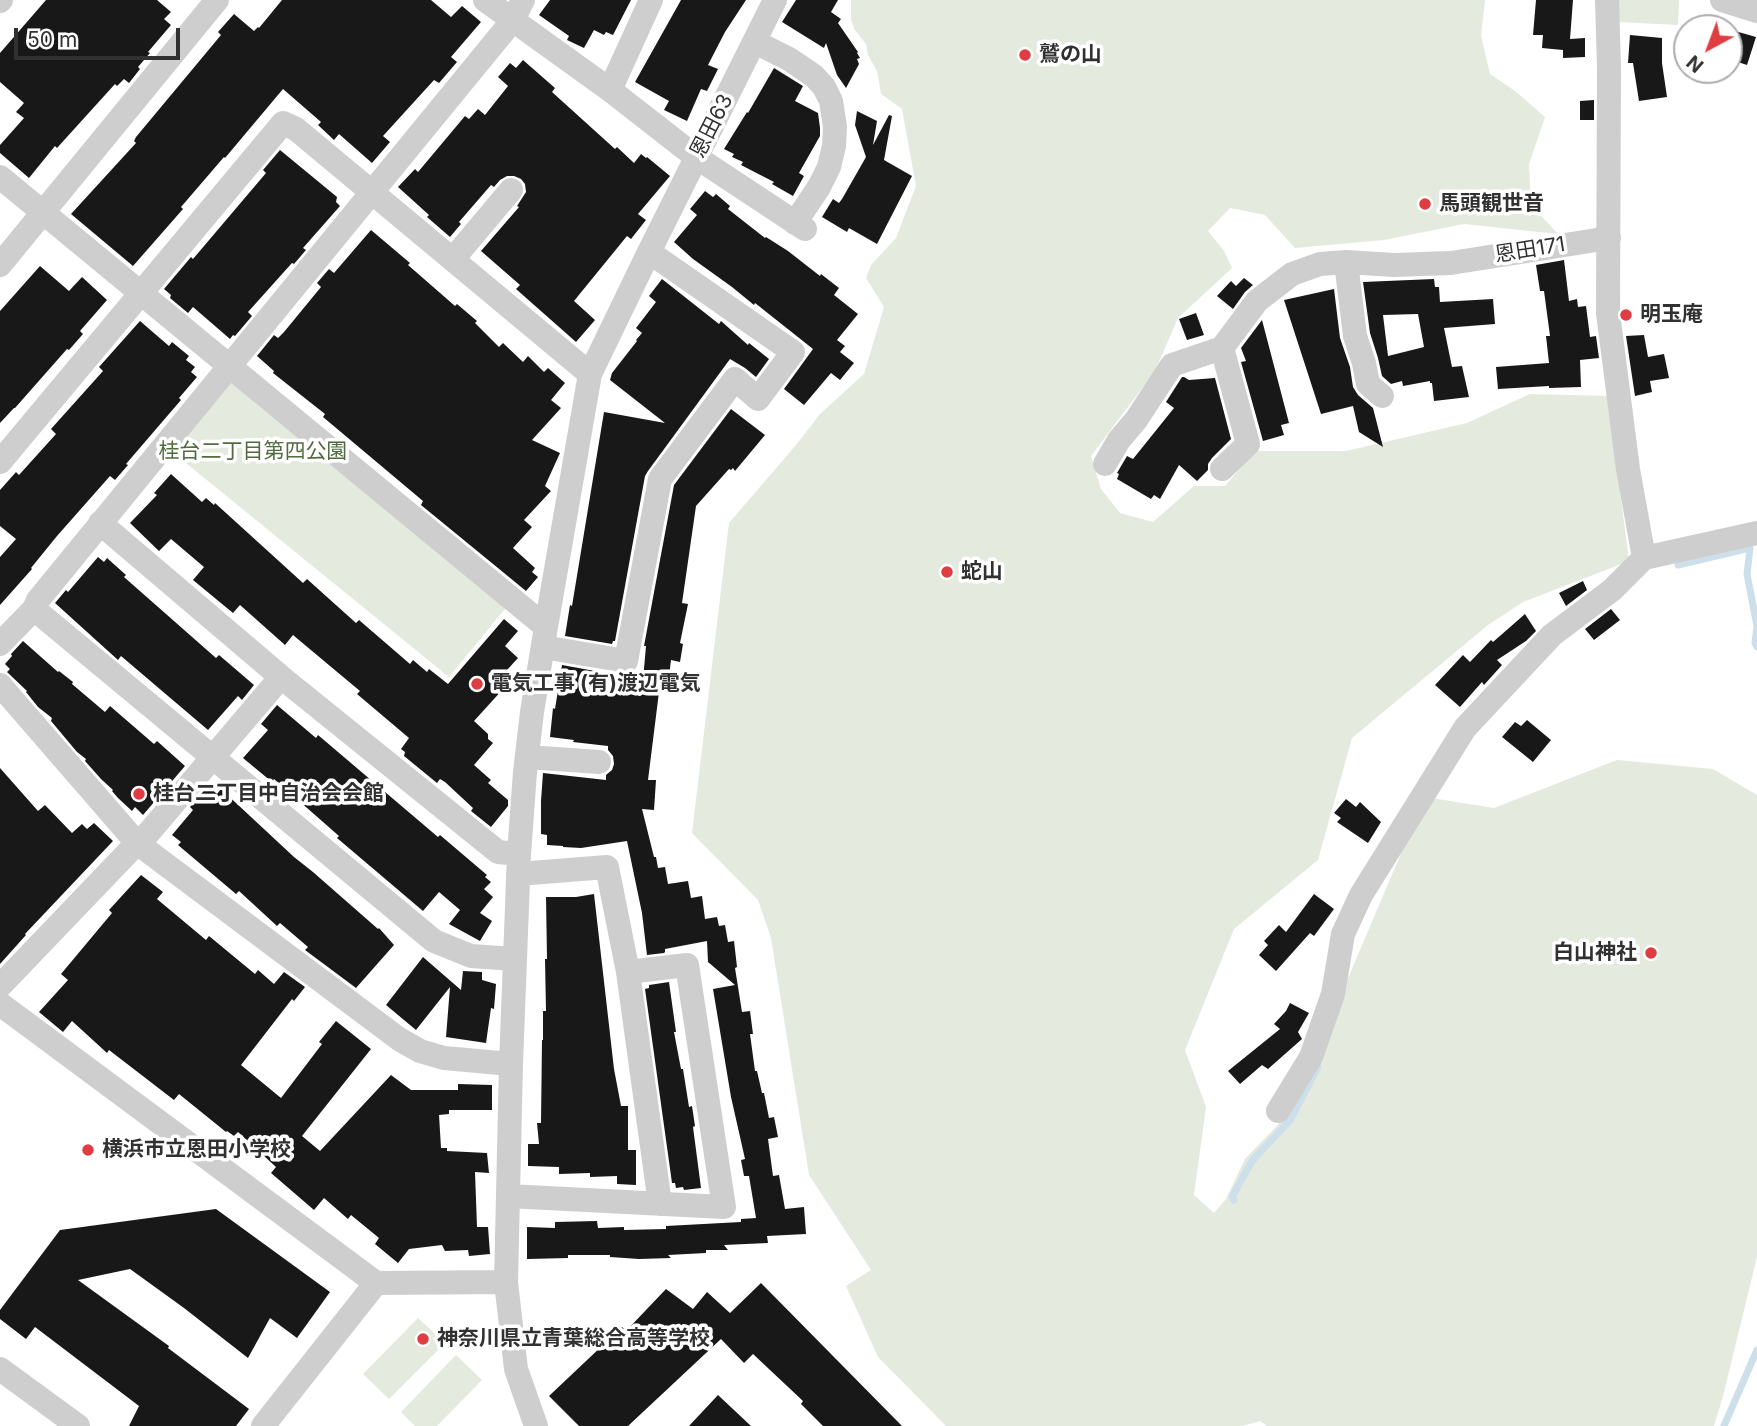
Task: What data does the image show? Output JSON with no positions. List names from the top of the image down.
{
  "streets": {
    "street": ["恩田63", "恩田171"]
  },
  "parks": ["桂台二丁目第四公園"],
  "places": [
    "鷲の山",
    "馬頭観世音",
    "明玉庵",
    "蛇山",
    "電気工事 (有)渡辺電気",
    "桂台二丁目中自治会会館",
    "白山神社",
    "横浜市立恩田小学校",
    "神奈川県立青葉総合高等学校"
  ],
  "scale_bar": "50 m",
  "north": "bottom left"
}
